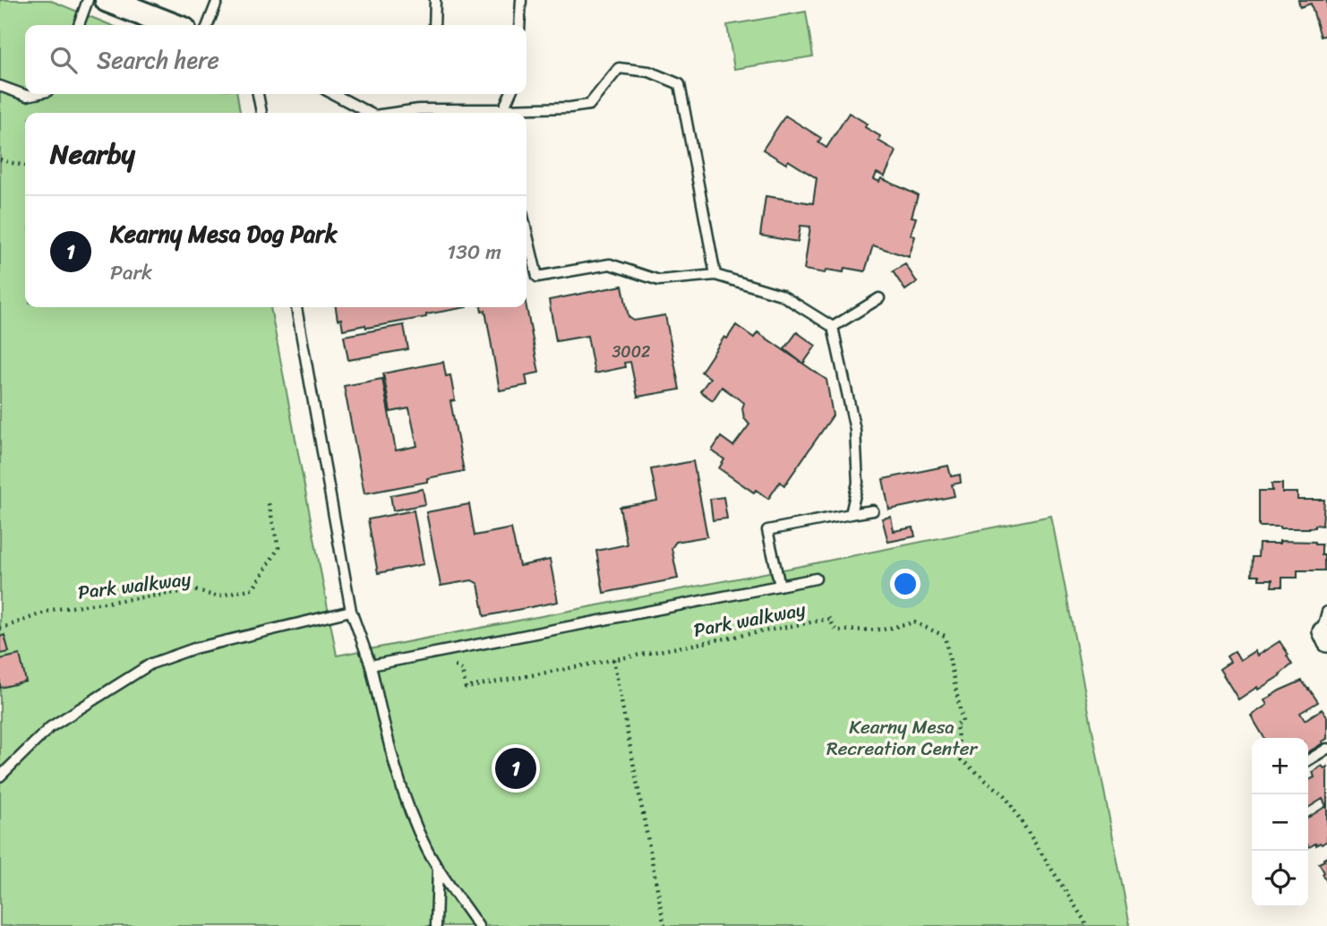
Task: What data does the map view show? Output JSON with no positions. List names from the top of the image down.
{
  "streets": {
    "path": ["Park walkway"]
  },
  "parks": ["Kearny Mesa Recreation Center"],
  "house_numbers": ["3002"],
  "page": {
    "search": "Search here",
    "heading": "Nearby",
    "list": [
      {
        "mark": "1",
        "name": "Kearny Mesa Dog Park",
        "note": "Park",
        "value": "130 m"
      }
    ],
    "map_buttons": ["+", "−"],
    "pins": "1"
  }
}
